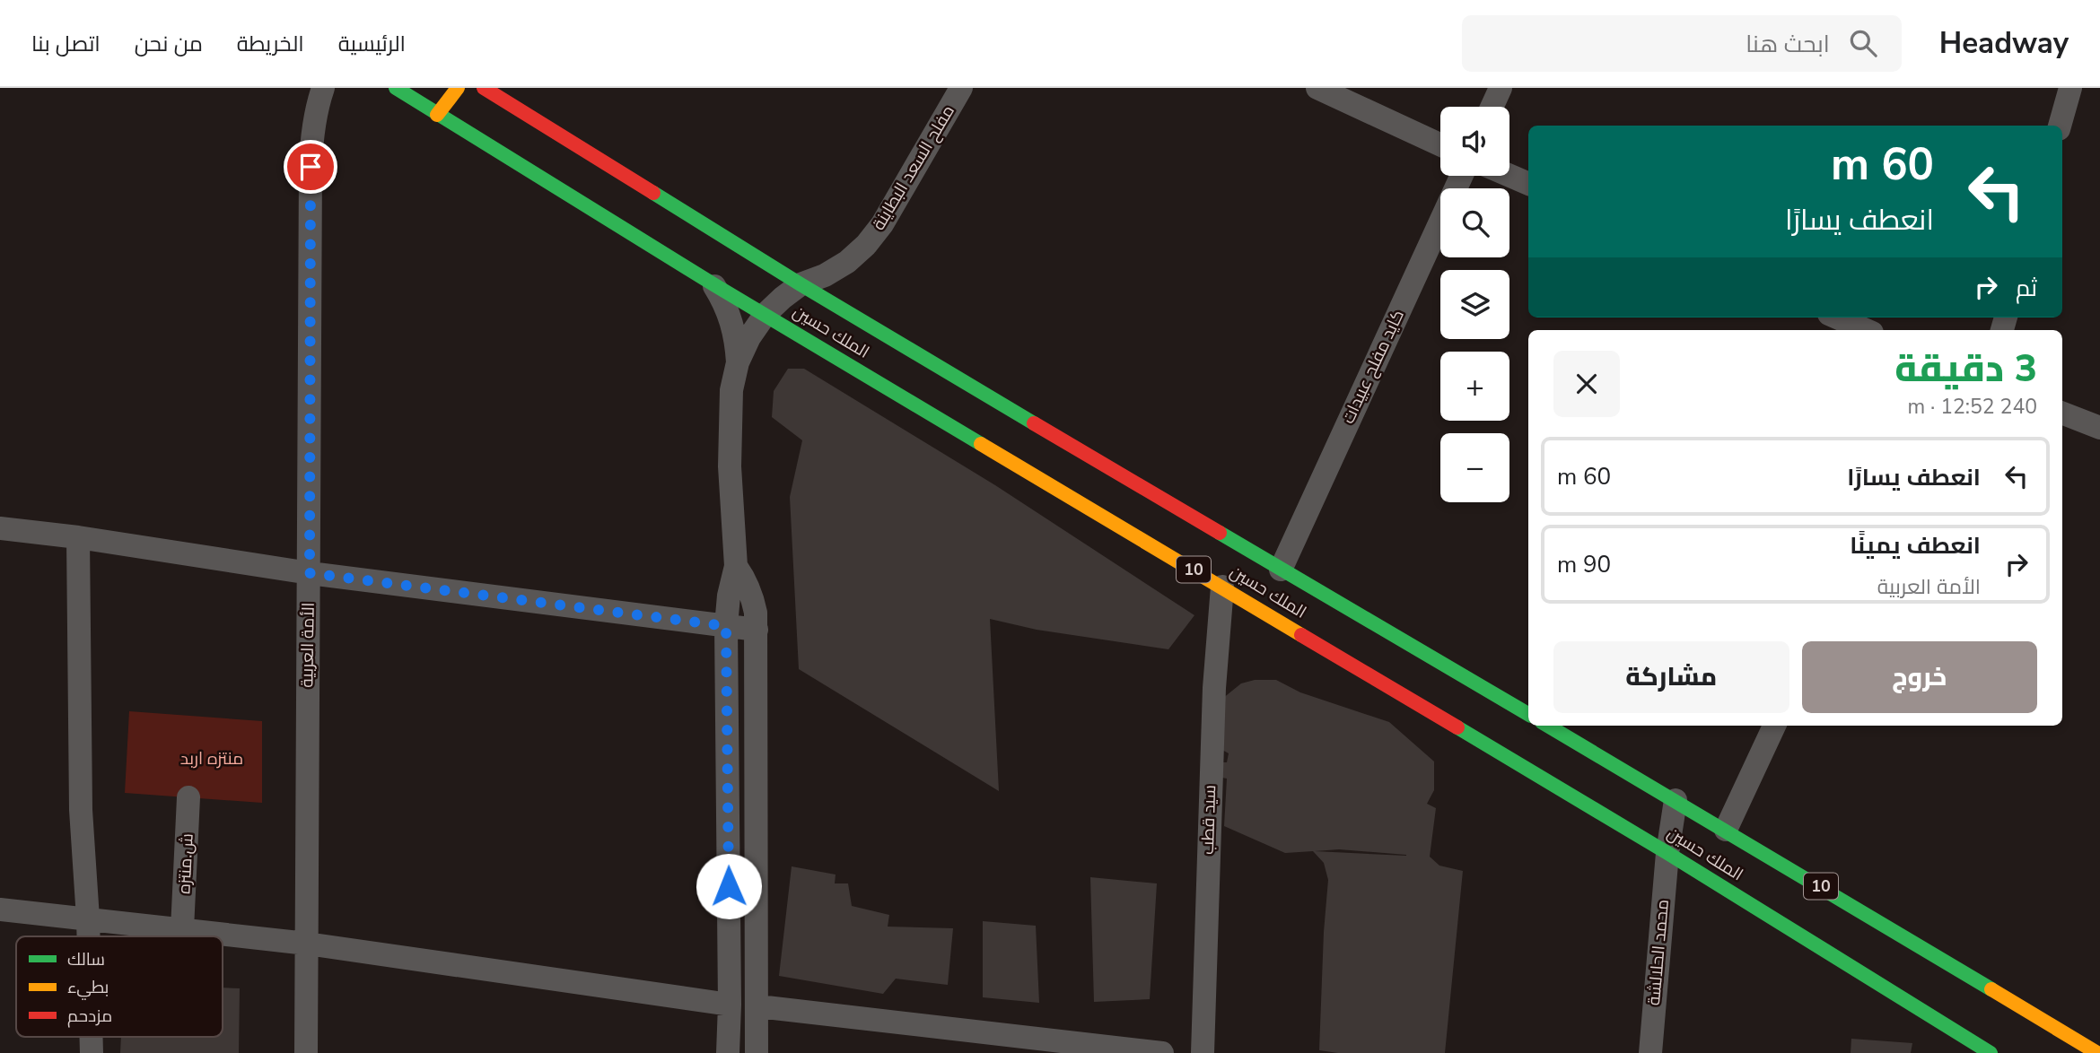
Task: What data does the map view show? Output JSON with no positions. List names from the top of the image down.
{
  "streets": {
    "highway": ["الملك حسين", "10"],
    "street": [
      "مفلح السعد البطاينة",
      "كايد مفلح عبيدات",
      "الأمة العربية",
      "سيد قطب",
      "ش.منتزه",
      "محمد الحلالشة"
    ]
  },
  "crossings": [
    ["مفلح السعد البطاينة", "الملك حسين"],
    ["الملك حسين", "كايد مفلح عبيدات"],
    ["الملك حسين", "سيد قطب"],
    ["الملك حسين", "محمد الحلالشة"]
  ],
  "parks": ["منتزه اربد"],
  "legend": ["سالك", "بطيء", "مزدحم"],
  "page": {
    "header": "Headway",
    "search": "ابحث هنا",
    "nav": [
      "الرئيسية",
      "الخريطة",
      "من نحن",
      "اتصل بنا"
    ],
    "map_buttons": ["+", "−"],
    "turn": ["60 m", "انعطف يسارًا"],
    "then": "ثم",
    "heading": ["3 دقيقة", "240 m · 12:52"],
    "list": [
      {
        "name": "انعطف يسارًا",
        "value": "60 m"
      },
      {
        "name": "انعطف يمينًا",
        "note": "الأمة العربية",
        "value": "90 m"
      }
    ],
    "buttons": ["خروج", "مشاركة"]
  }
}
